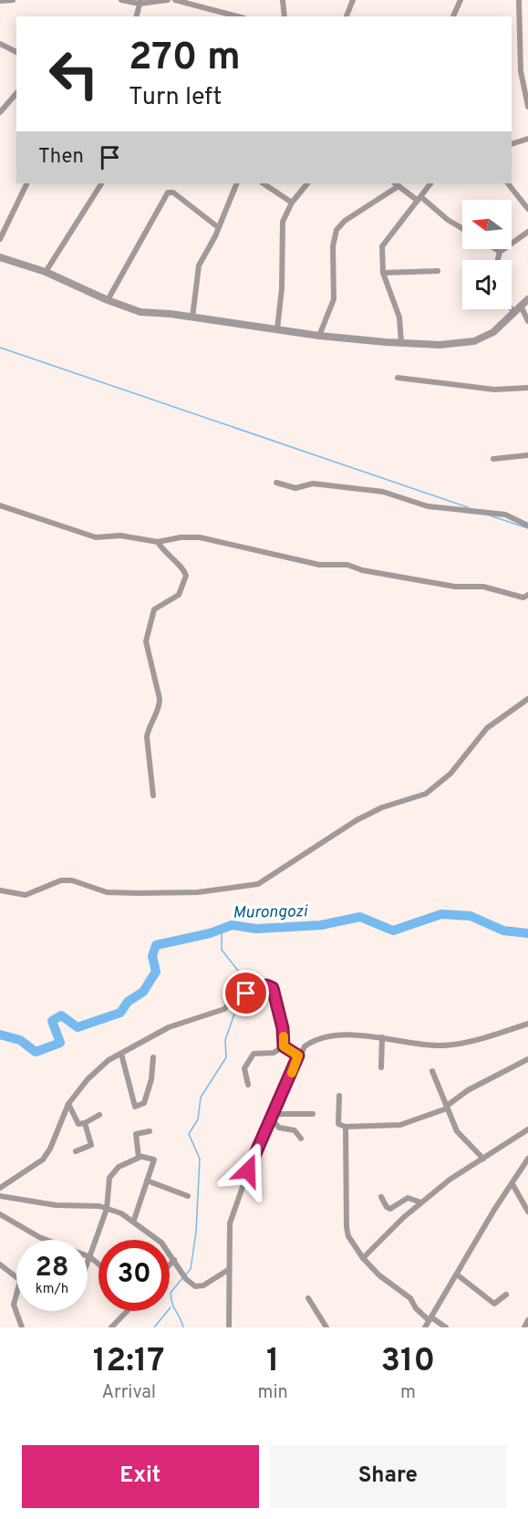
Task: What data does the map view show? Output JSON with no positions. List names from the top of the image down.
{
  "water": ["Murongozi"],
  "north": "left",
  "page": {
    "turn": ["270 m", "Turn left"],
    "then": "Then",
    "speed": "28 km/h",
    "limit": "30",
    "eta": [
      "12:17",
      "Arrival",
      "1",
      "min",
      "310",
      "m"
    ],
    "buttons": ["Exit", "Share"]
  }
}
